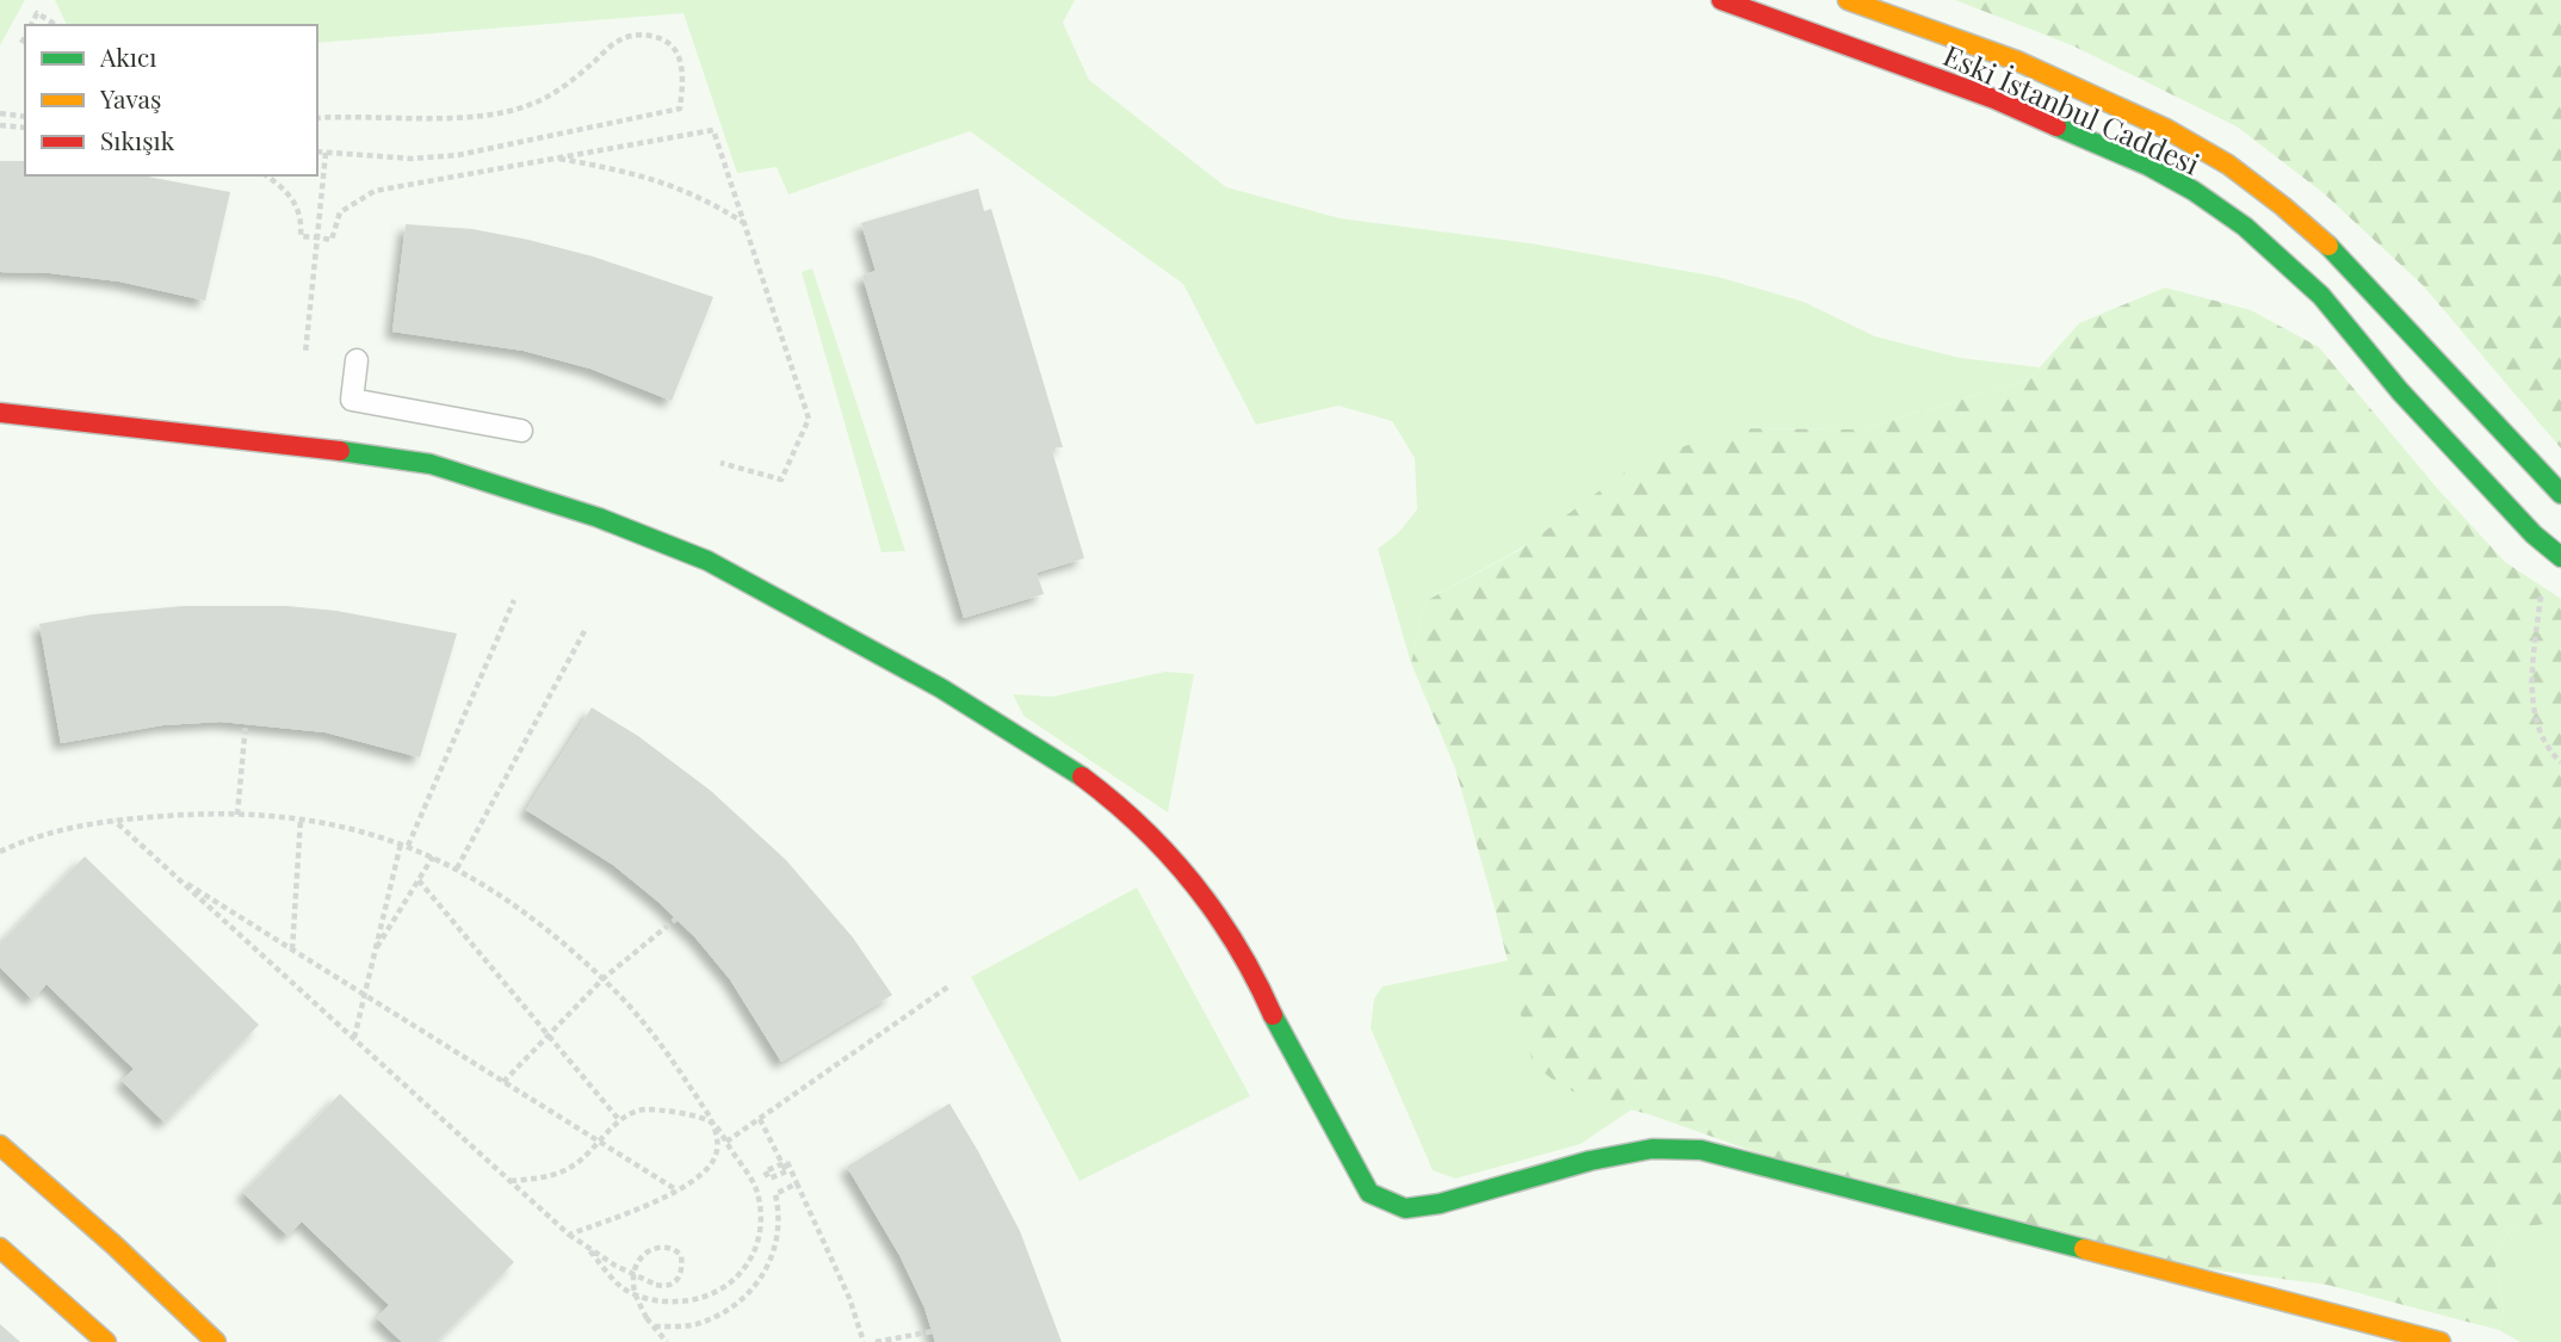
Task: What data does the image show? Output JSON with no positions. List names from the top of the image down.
{
  "streets": {
    "street": ["Eski İstanbul Caddesi"]
  },
  "legend": ["Akıcı", "Yavaş", "Sıkışık"]
}
